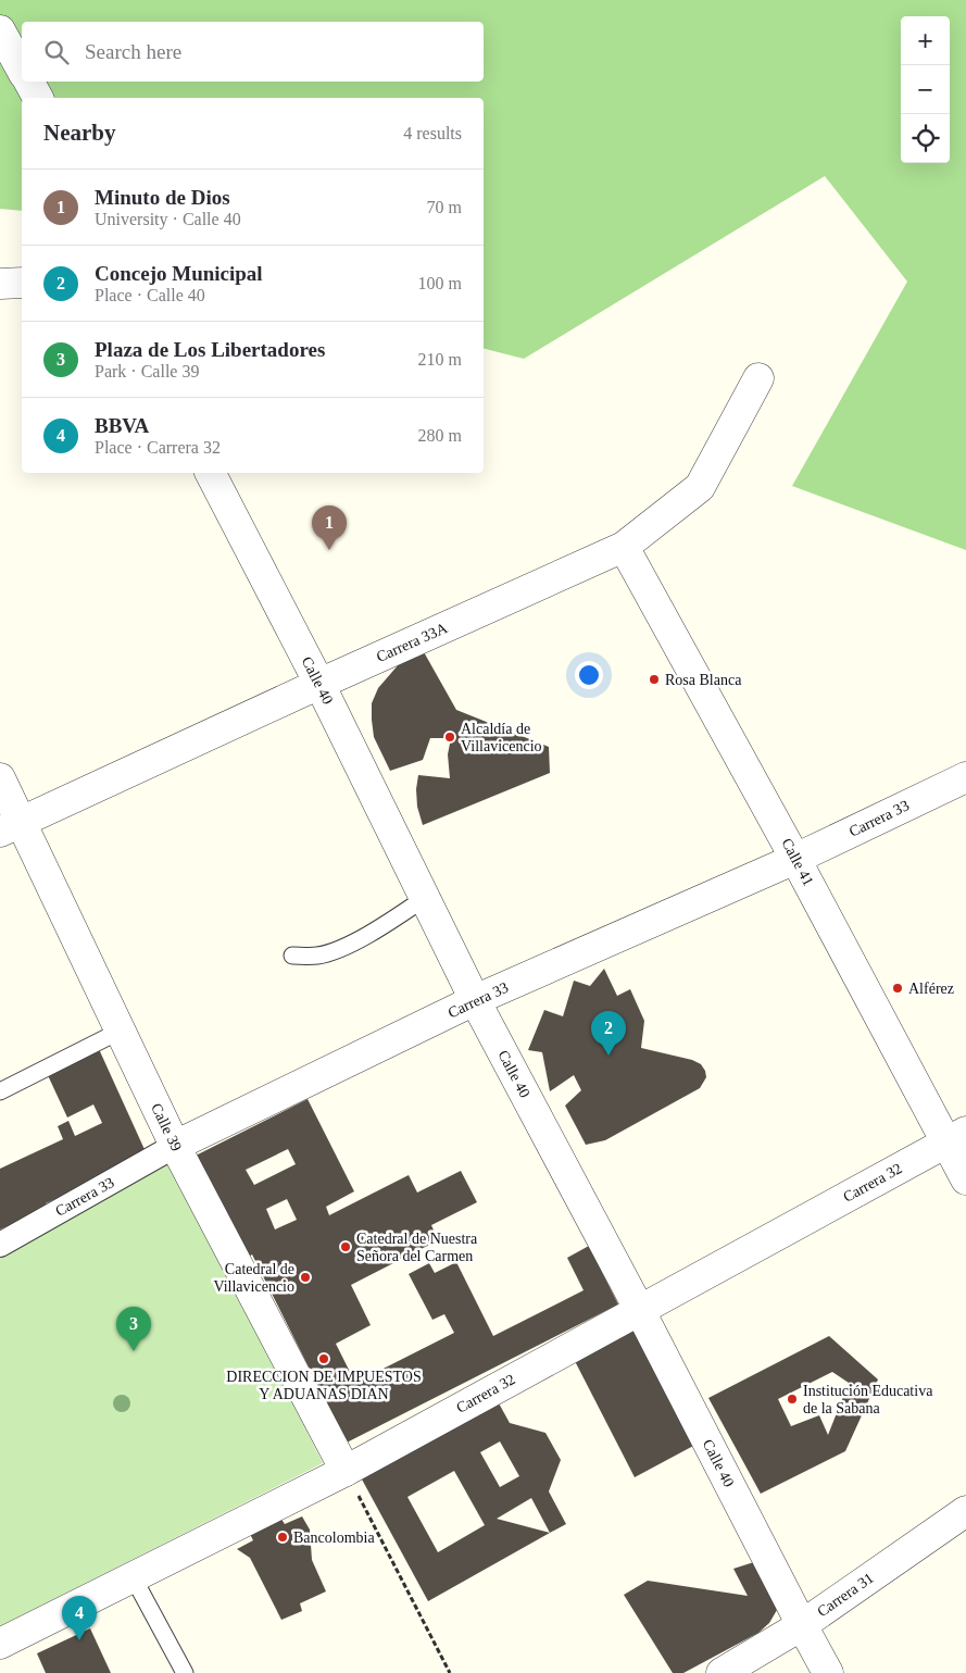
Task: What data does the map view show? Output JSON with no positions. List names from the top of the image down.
{
  "streets": {
    "street": [
      "Carrera 33A",
      "Calle 40",
      "Carrera 33",
      "Calle 41",
      "Calle 39",
      "Carrera 32",
      "Carrera 31"
    ]
  },
  "crossings": [
    ["Carrera 33A", "Calle 40"],
    ["Carrera 33A", "Calle 41"],
    ["Carrera 33A", "Calle 39"],
    ["Calle 40", "Carrera 33"],
    ["Calle 40", "Carrera 32"],
    ["Calle 40", "Carrera 31"],
    ["Carrera 33", "Calle 41"],
    ["Carrera 33", "Calle 39"],
    ["Calle 41", "Carrera 32"],
    ["Calle 39", "Carrera 32"]
  ],
  "places": [
    "Rosa Blanca",
    "Alcaldía de Villavicencio",
    "Alférez",
    "Catedral de Nuestra Señora del Carmen",
    "Catedral de Villavicencio",
    "DIRECCION DE IMPUESTOS Y ADUANAS DIAN",
    "Institución Educativa de la Sabana",
    "Bancolombia"
  ],
  "page": {
    "map_buttons": ["+", "−"],
    "search": "Search here",
    "heading": ["Nearby", "4 results"],
    "list": [
      {
        "mark": "1",
        "name": "Minuto de Dios",
        "note": "University · Calle 40",
        "value": "70 m"
      },
      {
        "mark": "2",
        "name": "Concejo Municipal",
        "note": "Place · Calle 40",
        "value": "100 m"
      },
      {
        "mark": "3",
        "name": "Plaza de Los Libertadores",
        "note": "Park · Calle 39",
        "value": "210 m"
      },
      {
        "mark": "4",
        "name": "BBVA",
        "note": "Place · Carrera 32",
        "value": "280 m"
      }
    ],
    "pins": [
      "1",
      "2",
      "3",
      "4"
    ]
  }
}
